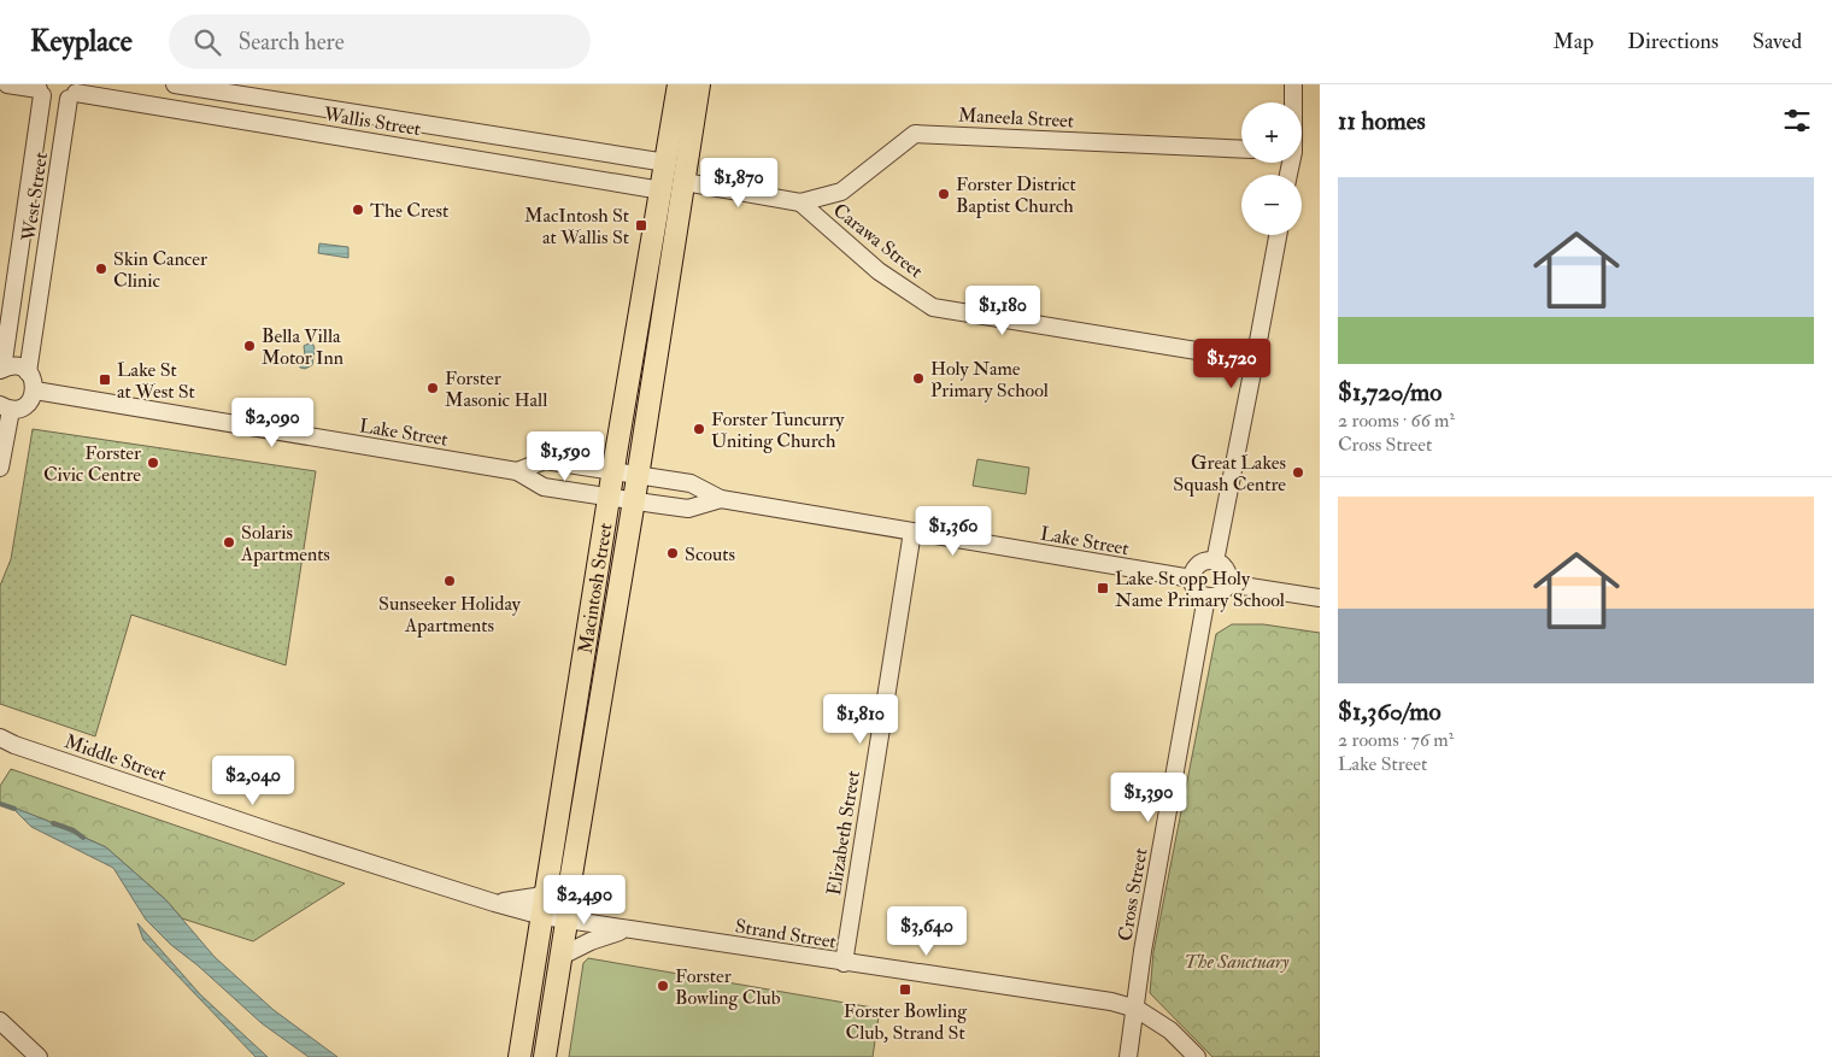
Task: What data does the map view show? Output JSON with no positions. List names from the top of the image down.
{
  "streets": {
    "main road": ["Macintosh Street"],
    "street": [
      "Maneela Street",
      "Wallis Street",
      "West Street",
      "Carawa Street",
      "Lake Street",
      "Middle Street",
      "Elizabeth Street",
      "Cross Street",
      "Strand Street"
    ]
  },
  "crossings": [
    ["Maneela Street", "Carawa Street"],
    ["Wallis Street", "West Street"],
    ["Wallis Street", "Macintosh Street"],
    ["Lake Street", "Macintosh Street"],
    ["Lake Street", "Elizabeth Street"],
    ["Lake Street", "Cross Street"],
    ["Macintosh Street", "Middle Street"],
    ["Macintosh Street", "Strand Street"],
    ["Middle Street", "Strand Street"],
    ["Elizabeth Street", "Strand Street"],
    ["Cross Street", "Strand Street"]
  ],
  "parks": ["The Sanctuary"],
  "places": {
    "other": [
      "Forster District Baptist Church",
      "The Crest",
      "Skin Cancer Clinic",
      "Bella Villa Motor Inn",
      "Holy Name Primary School",
      "Forster Masonic Hall",
      "Forster Tuncurry Uniting Church",
      "Forster Civic Centre",
      "Great Lakes Squash Centre",
      "Solaris Apartments",
      "Scouts",
      "Sunseeker Holiday Apartments",
      "Forster Bowling Club"
    ],
    "transit": [
      "MacIntosh St at Wallis St",
      "Lake St at West St",
      "Lake St opp Holy Name Primary School",
      "Forster Bowling Club, Strand St"
    ]
  },
  "page": {
    "header": "Keyplace",
    "search": "Search here",
    "nav": ["Map", "Directions", "Saved"],
    "heading": "11 homes",
    "map_buttons": ["+", "−"],
    "list": [
      {
        "name": "$1,720/mo",
        "note": "2 rooms · 66 m² · Cross Street"
      },
      {
        "name": "$1,360/mo",
        "note": "2 rooms · 76 m² · Lake Street"
      }
    ],
    "price": [
      "$1,870",
      "$1,180",
      "$1,720",
      "$2,090",
      "$1,590",
      "$1,360",
      "$1,810",
      "$2,040",
      "$1,390",
      "$2,490",
      "$3,640"
    ]
  }
}
